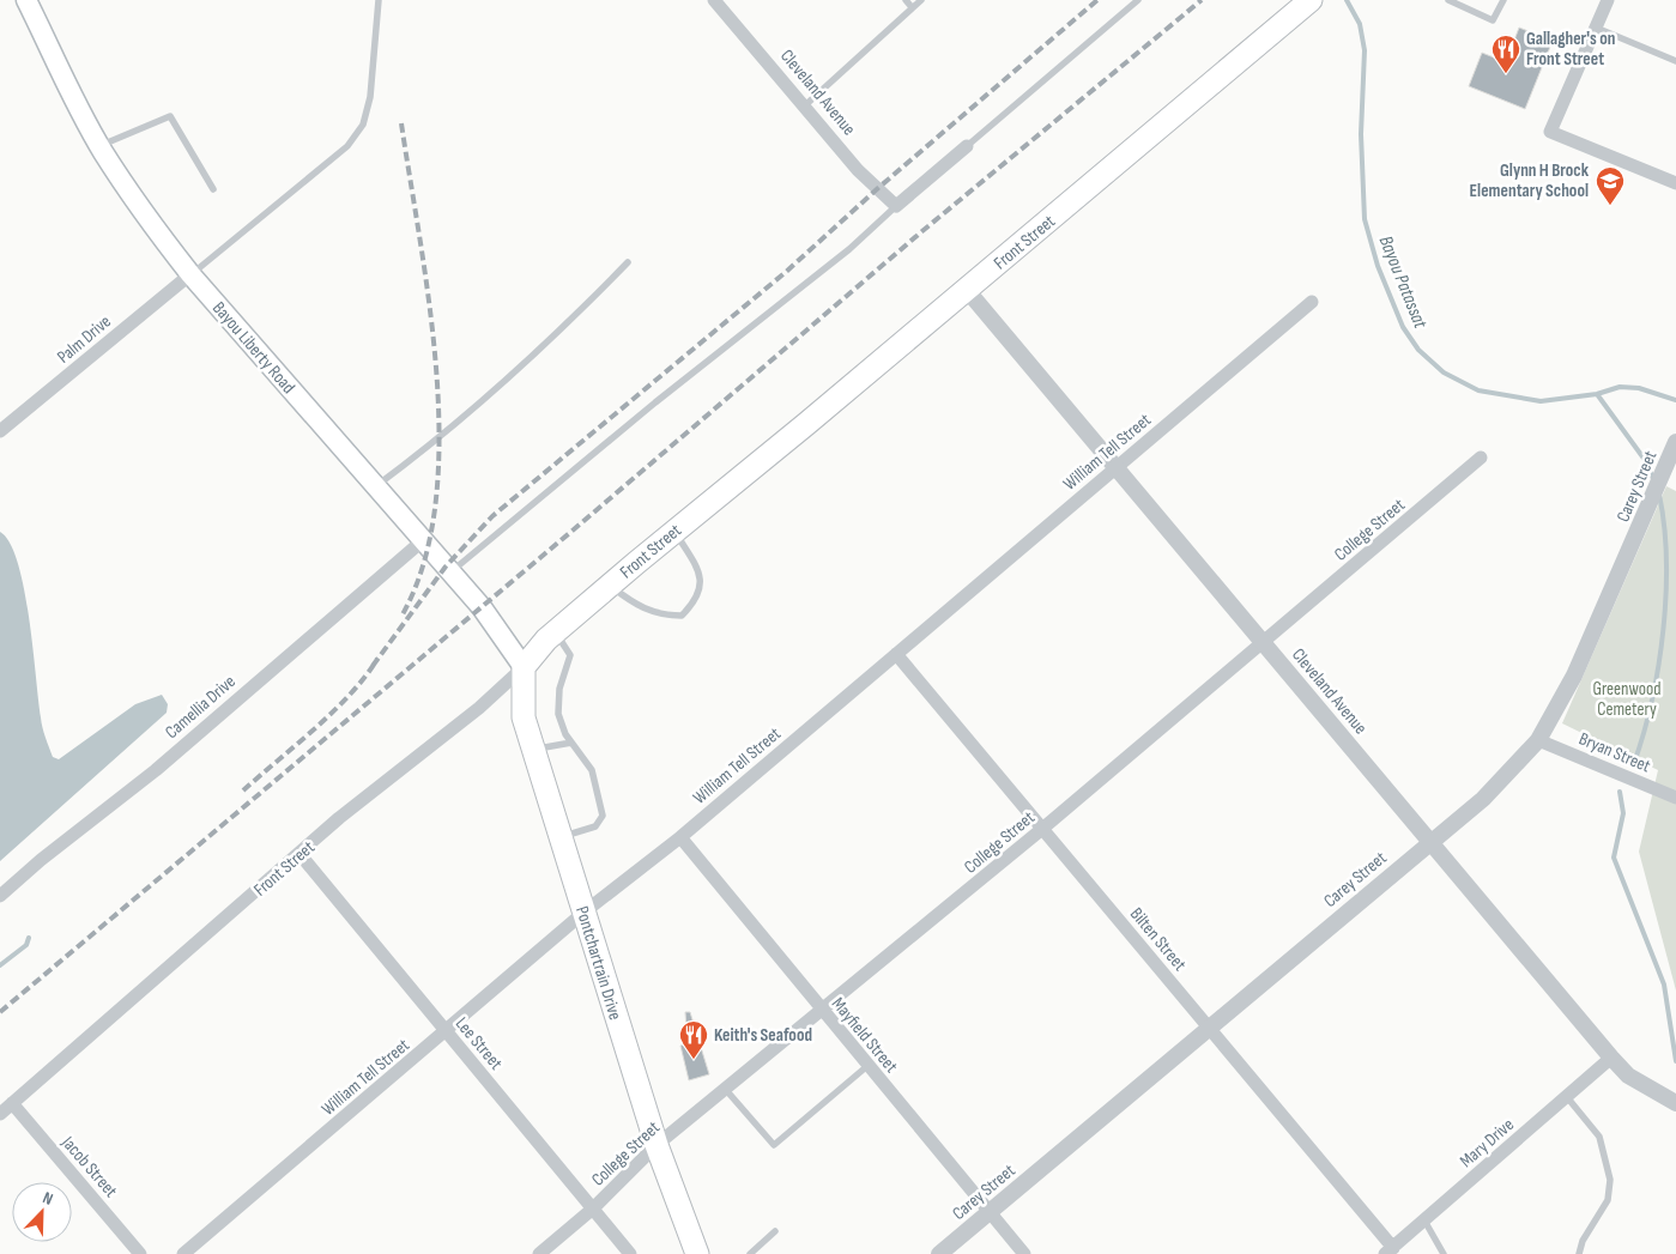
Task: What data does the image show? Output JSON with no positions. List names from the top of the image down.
{
  "streets": {
    "main road": ["Front Street", "Bayou Liberty Road", "Pontchartrain Drive"],
    "street": [
      "Cleveland Avenue",
      "Palm Drive",
      "William Tell Street",
      "Carey Street",
      "College Street",
      "Camellia Drive",
      "Bryan Street",
      "Bilten Street",
      "Mayfield Street",
      "Lee Street",
      "Mary Drive",
      "Jacob Street"
    ]
  },
  "crossings": [
    ["Cleveland Avenue", "Front Street"],
    ["Cleveland Avenue", "William Tell Street"],
    ["Cleveland Avenue", "Carey Street"],
    ["Cleveland Avenue", "College Street"],
    ["Cleveland Avenue", "Mary Drive"],
    ["Front Street", "Bayou Liberty Road"],
    ["Front Street", "Pontchartrain Drive"],
    ["Front Street", "Lee Street"],
    ["Front Street", "Jacob Street"],
    ["Palm Drive", "Bayou Liberty Road"],
    ["Bayou Liberty Road", "Camellia Drive"],
    ["Bayou Liberty Road", "Pontchartrain Drive"],
    ["William Tell Street", "Bilten Street"],
    ["William Tell Street", "Pontchartrain Drive"],
    ["William Tell Street", "Mayfield Street"],
    ["William Tell Street", "Lee Street"],
    ["Carey Street", "Bryan Street"],
    ["Carey Street", "Bilten Street"],
    ["Carey Street", "Mayfield Street"],
    ["College Street", "Bilten Street"],
    ["College Street", "Pontchartrain Drive"],
    ["College Street", "Mayfield Street"],
    ["College Street", "Lee Street"],
    ["Bilten Street", "Mary Drive"]
  ],
  "water": ["Bayou Patassat"],
  "parks": ["Greenwood Cemetery"],
  "places": {
    "restaurant": ["Gallagher's on Front Street", "Keith's Seafood"],
    "school or university": ["Glynn H Brock Elementary School"]
  },
  "north": "top right"
}
